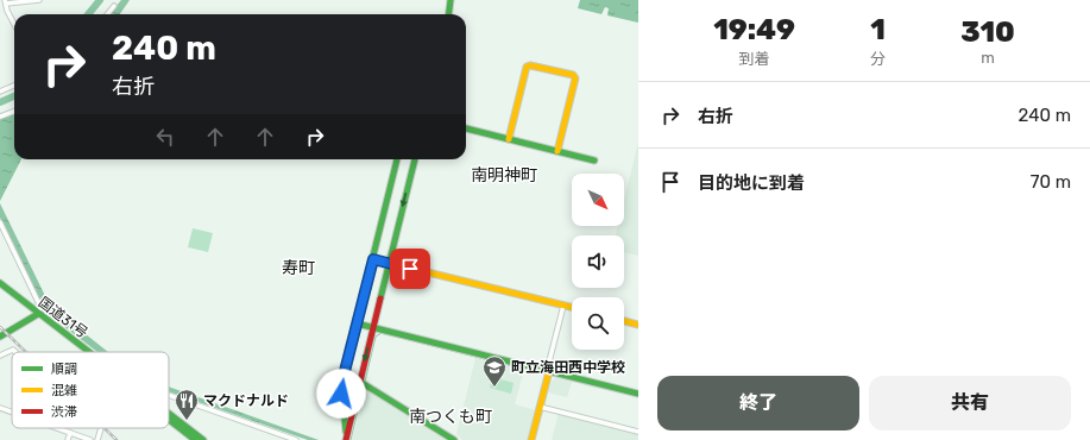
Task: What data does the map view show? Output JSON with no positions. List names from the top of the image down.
{
  "streets": {
    "main road": ["国道31号"]
  },
  "districts": ["南明神町", "寿町", "南つくも町"],
  "places": {
    "school or university": ["町立海田西中学校"],
    "restaurant": ["マクドナルド"]
  },
  "legend": ["順調", "混雑", "渋滞"],
  "north": "bottom right",
  "page": {
    "eta": [
      "19:49",
      "到着",
      "1",
      "分",
      "310",
      "m"
    ],
    "turn": ["240 m", "右折"],
    "list": [
      {
        "name": "右折",
        "value": "240 m"
      },
      {
        "name": "目的地に到着",
        "value": "70 m"
      }
    ],
    "buttons": ["終了", "共有"]
  }
}
